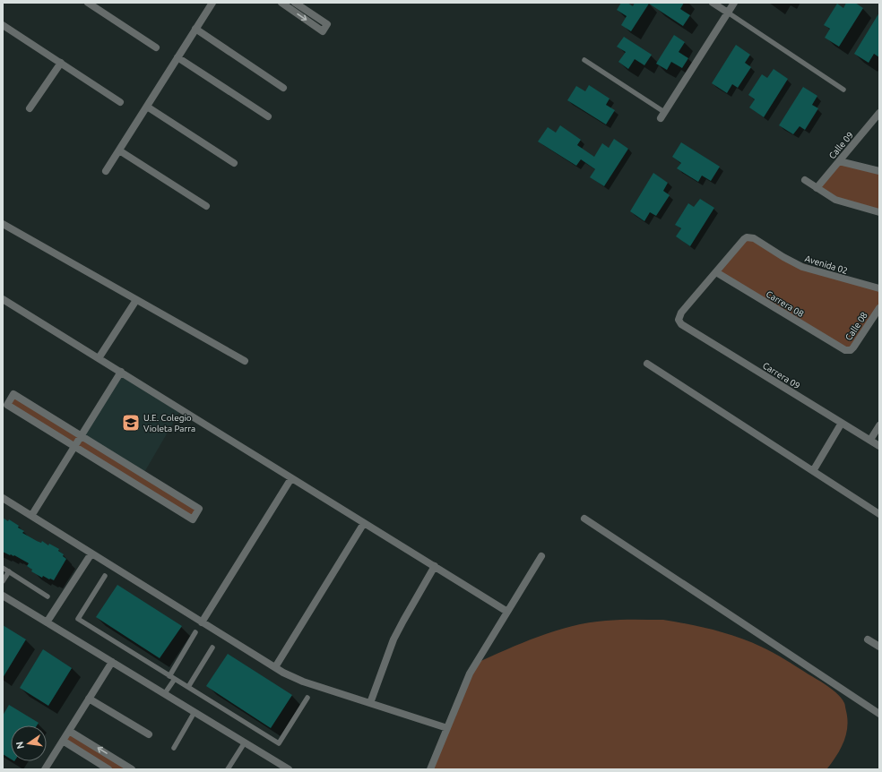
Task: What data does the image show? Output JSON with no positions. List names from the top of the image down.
{
  "streets": {
    "street": [
      "Calle 09",
      "Avenida 02",
      "Carrera 08",
      "Calle 08",
      "Carrera 09"
    ]
  },
  "crossings": [
    ["Avenida 02", "Carrera 08"],
    ["Avenida 02", "Carrera 09"],
    ["Carrera 08", "Calle 08"],
    ["Carrera 08", "Carrera 09"]
  ],
  "places": {
    "school or university": ["U.E. Colegio Violeta Parra"]
  },
  "north": "left"
}
